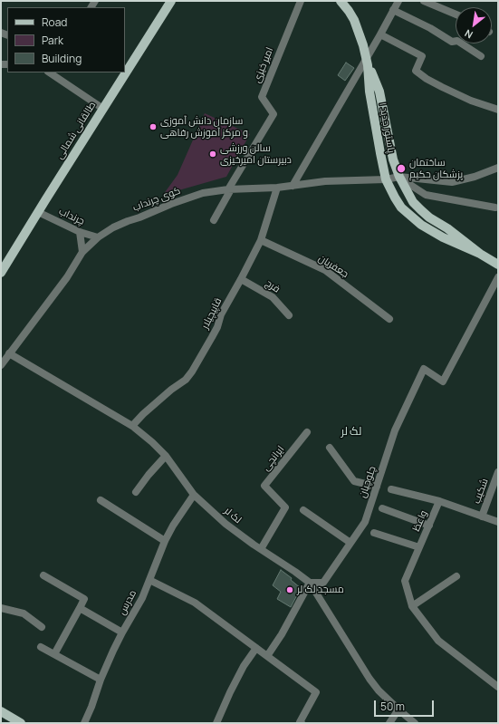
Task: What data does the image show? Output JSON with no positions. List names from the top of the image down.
{
  "streets": {
    "main road": ["پاستور جدید ۱", "طالقانی شمالی"],
    "street": [
      "امیر خیزی",
      "کوی چرنداب",
      "چرنداب",
      "جعفریان",
      "فرج",
      "قاپیچیلار",
      "ایرانچی",
      "چلوچیان",
      "شکیب",
      "لک لر",
      "واعظ",
      "مدرس"
    ]
  },
  "crossings": [
    ["امیر خیزی", "کوی چرنداب"],
    ["پاستور جدید ۱", "کوی چرنداب"],
    ["طالقانی شمالی", "چرنداب"],
    ["کوی چرنداب", "چرنداب"],
    ["کوی چرنداب", "قاپیچیلار"],
    ["کوی چرنداب", "لک لر"],
    ["جعفریان", "قاپیچیلار"],
    ["فرج", "قاپیچیلار"],
    ["قاپیچیلار", "لک لر"],
    ["ایرانچی", "لک لر"],
    ["چلوچیان", "لک لر"],
    ["لک لر", "مدرس"]
  ],
  "districts": ["لک لر"],
  "places": [
    "سازمان دانش آموزی و مرکز آموزش رفاهی",
    "سالن ورزشی دبیرستان امیرخیزی",
    "ساختمان پزشکان حکیم",
    "مسجد لک لر"
  ],
  "legend": ["Road", "Park", "Building"],
  "scale_bar": "50 m",
  "north": "bottom left"
}
